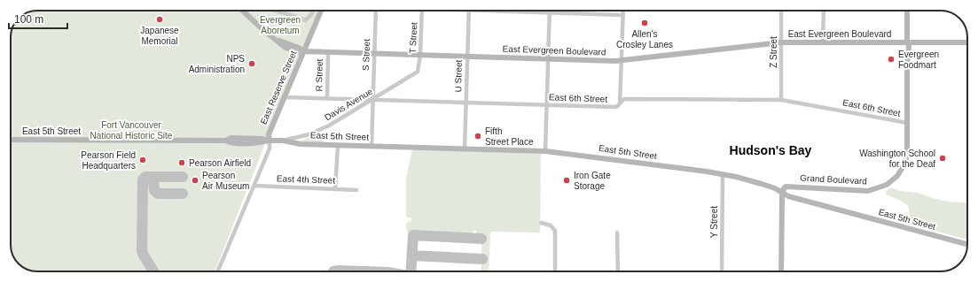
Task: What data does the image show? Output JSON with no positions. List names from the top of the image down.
{
  "streets": {
    "street": [
      "East Evergreen Boulevard",
      "T Street",
      "Z Street",
      "S Street",
      "R Street",
      "U Street",
      "East Reserve Street",
      "East 6th Street",
      "Davis Avenue",
      "East 5th Street",
      "East 4th Street",
      "Grand Boulevard",
      "Y Street"
    ]
  },
  "crossings": [
    ["East Evergreen Boulevard", "T Street"],
    ["East Evergreen Boulevard", "Z Street"],
    ["East Evergreen Boulevard", "S Street"],
    ["East Evergreen Boulevard", "R Street"],
    ["East Evergreen Boulevard", "U Street"],
    ["East Evergreen Boulevard", "East Reserve Street"],
    ["East Evergreen Boulevard", "Grand Boulevard"],
    ["T Street", "Davis Avenue"],
    ["Z Street", "East 6th Street"],
    ["S Street", "East 6th Street"],
    ["S Street", "Davis Avenue"],
    ["S Street", "East 5th Street"],
    ["R Street", "East 6th Street"],
    ["U Street", "East 6th Street"],
    ["U Street", "East 5th Street"],
    ["East Reserve Street", "East 6th Street"],
    ["East Reserve Street", "East 5th Street"],
    ["East Reserve Street", "East 4th Street"],
    ["East 6th Street", "Davis Avenue"],
    ["East 6th Street", "Grand Boulevard"],
    ["Davis Avenue", "East 5th Street"],
    ["East 5th Street", "Grand Boulevard"],
    ["East 5th Street", "Y Street"]
  ],
  "districts": ["Hudson's Bay"],
  "parks": ["Evergreen Aboretum", "Fort Vancouver National Historic Site"],
  "places": [
    "Japanese Memorial",
    "Allen's Crosley Lanes",
    "Evergreen Foodmart",
    "NPS Administration",
    "Fifth Street Place",
    "Washington School for the Deaf",
    "Pearson Field Headquarters",
    "Pearson Airfield",
    "Pearson Air Museum",
    "Iron Gate Storage"
  ],
  "scale_bar": "100 m"
}
